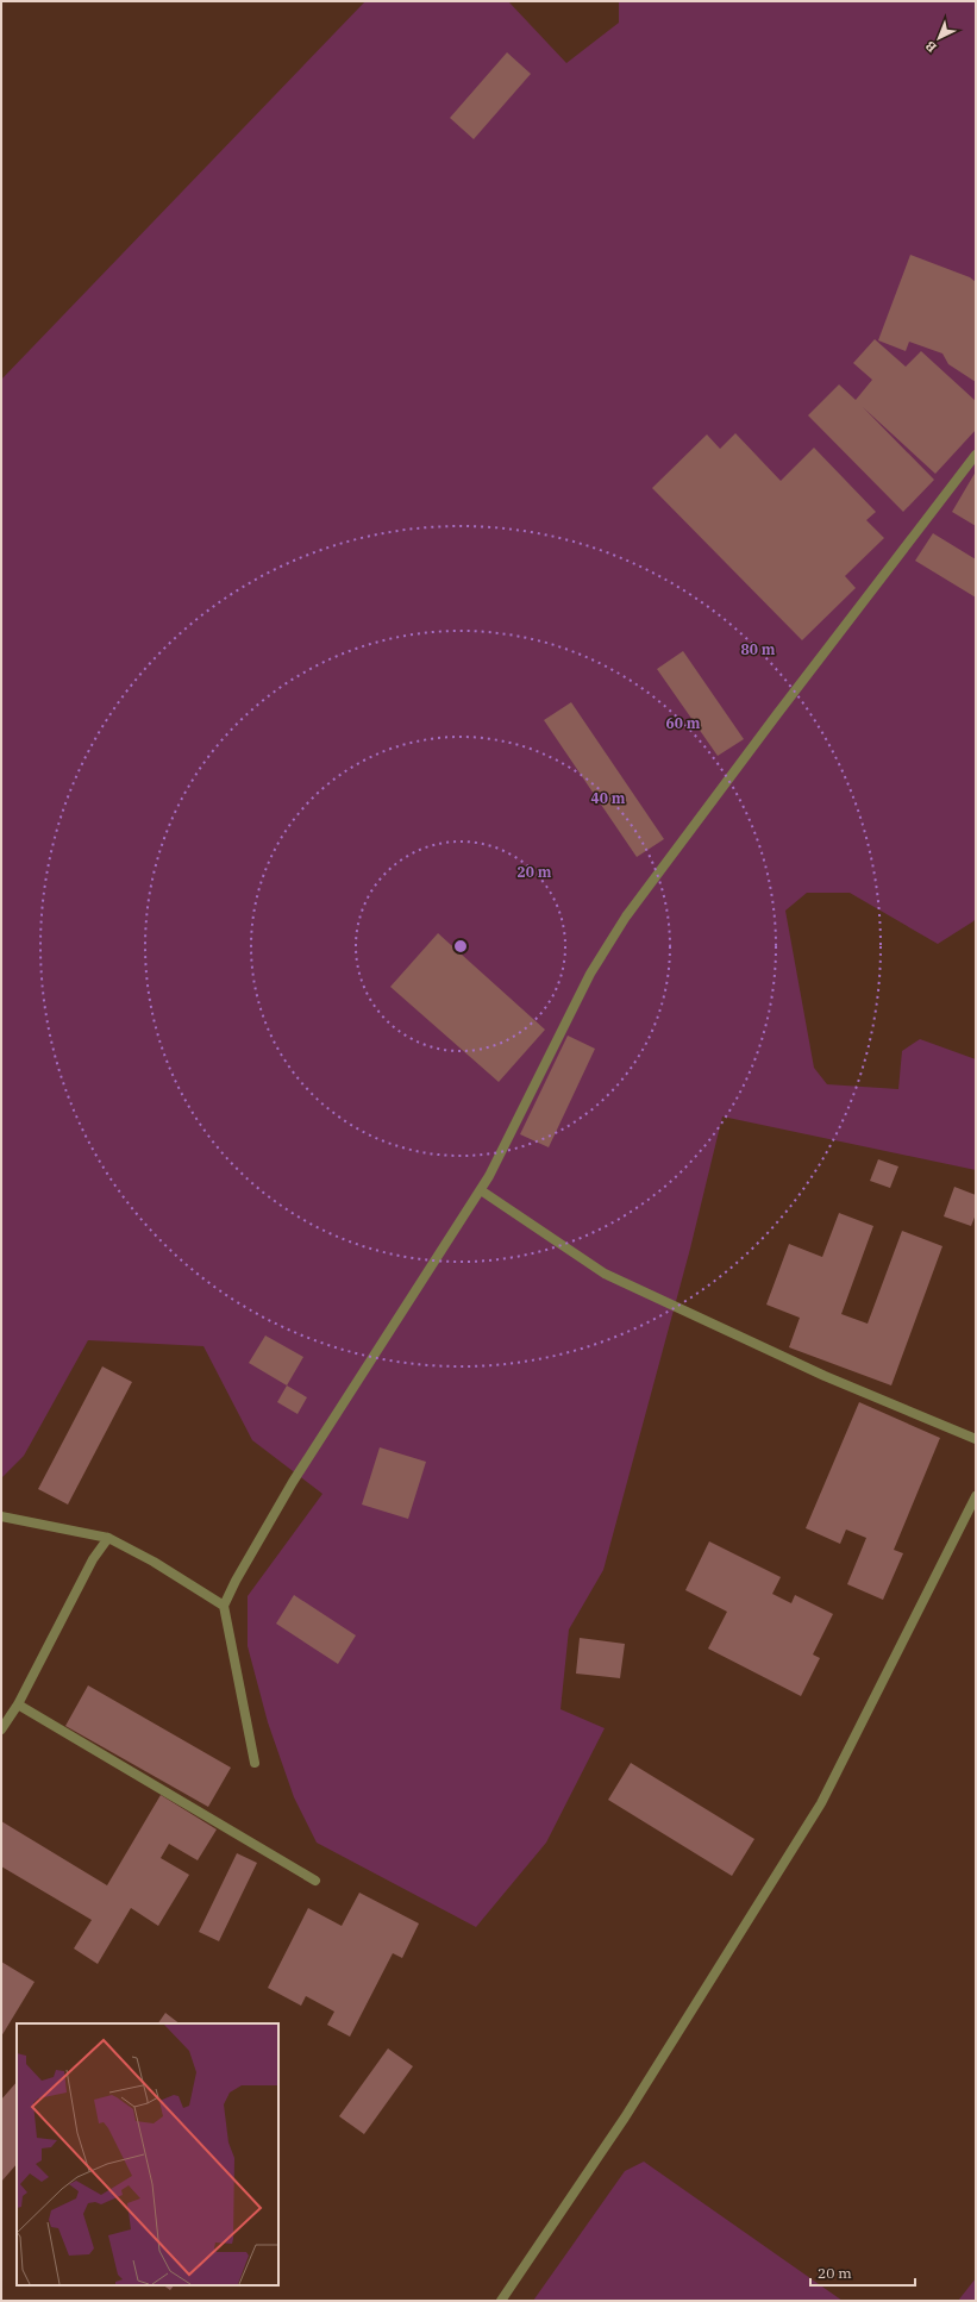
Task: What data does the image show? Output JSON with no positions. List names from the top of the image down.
{
  "scale_bar": "20 m",
  "north": "bottom left",
  "rings": [
    "80 m",
    "60 m",
    "40 m",
    "20 m"
  ]
}
